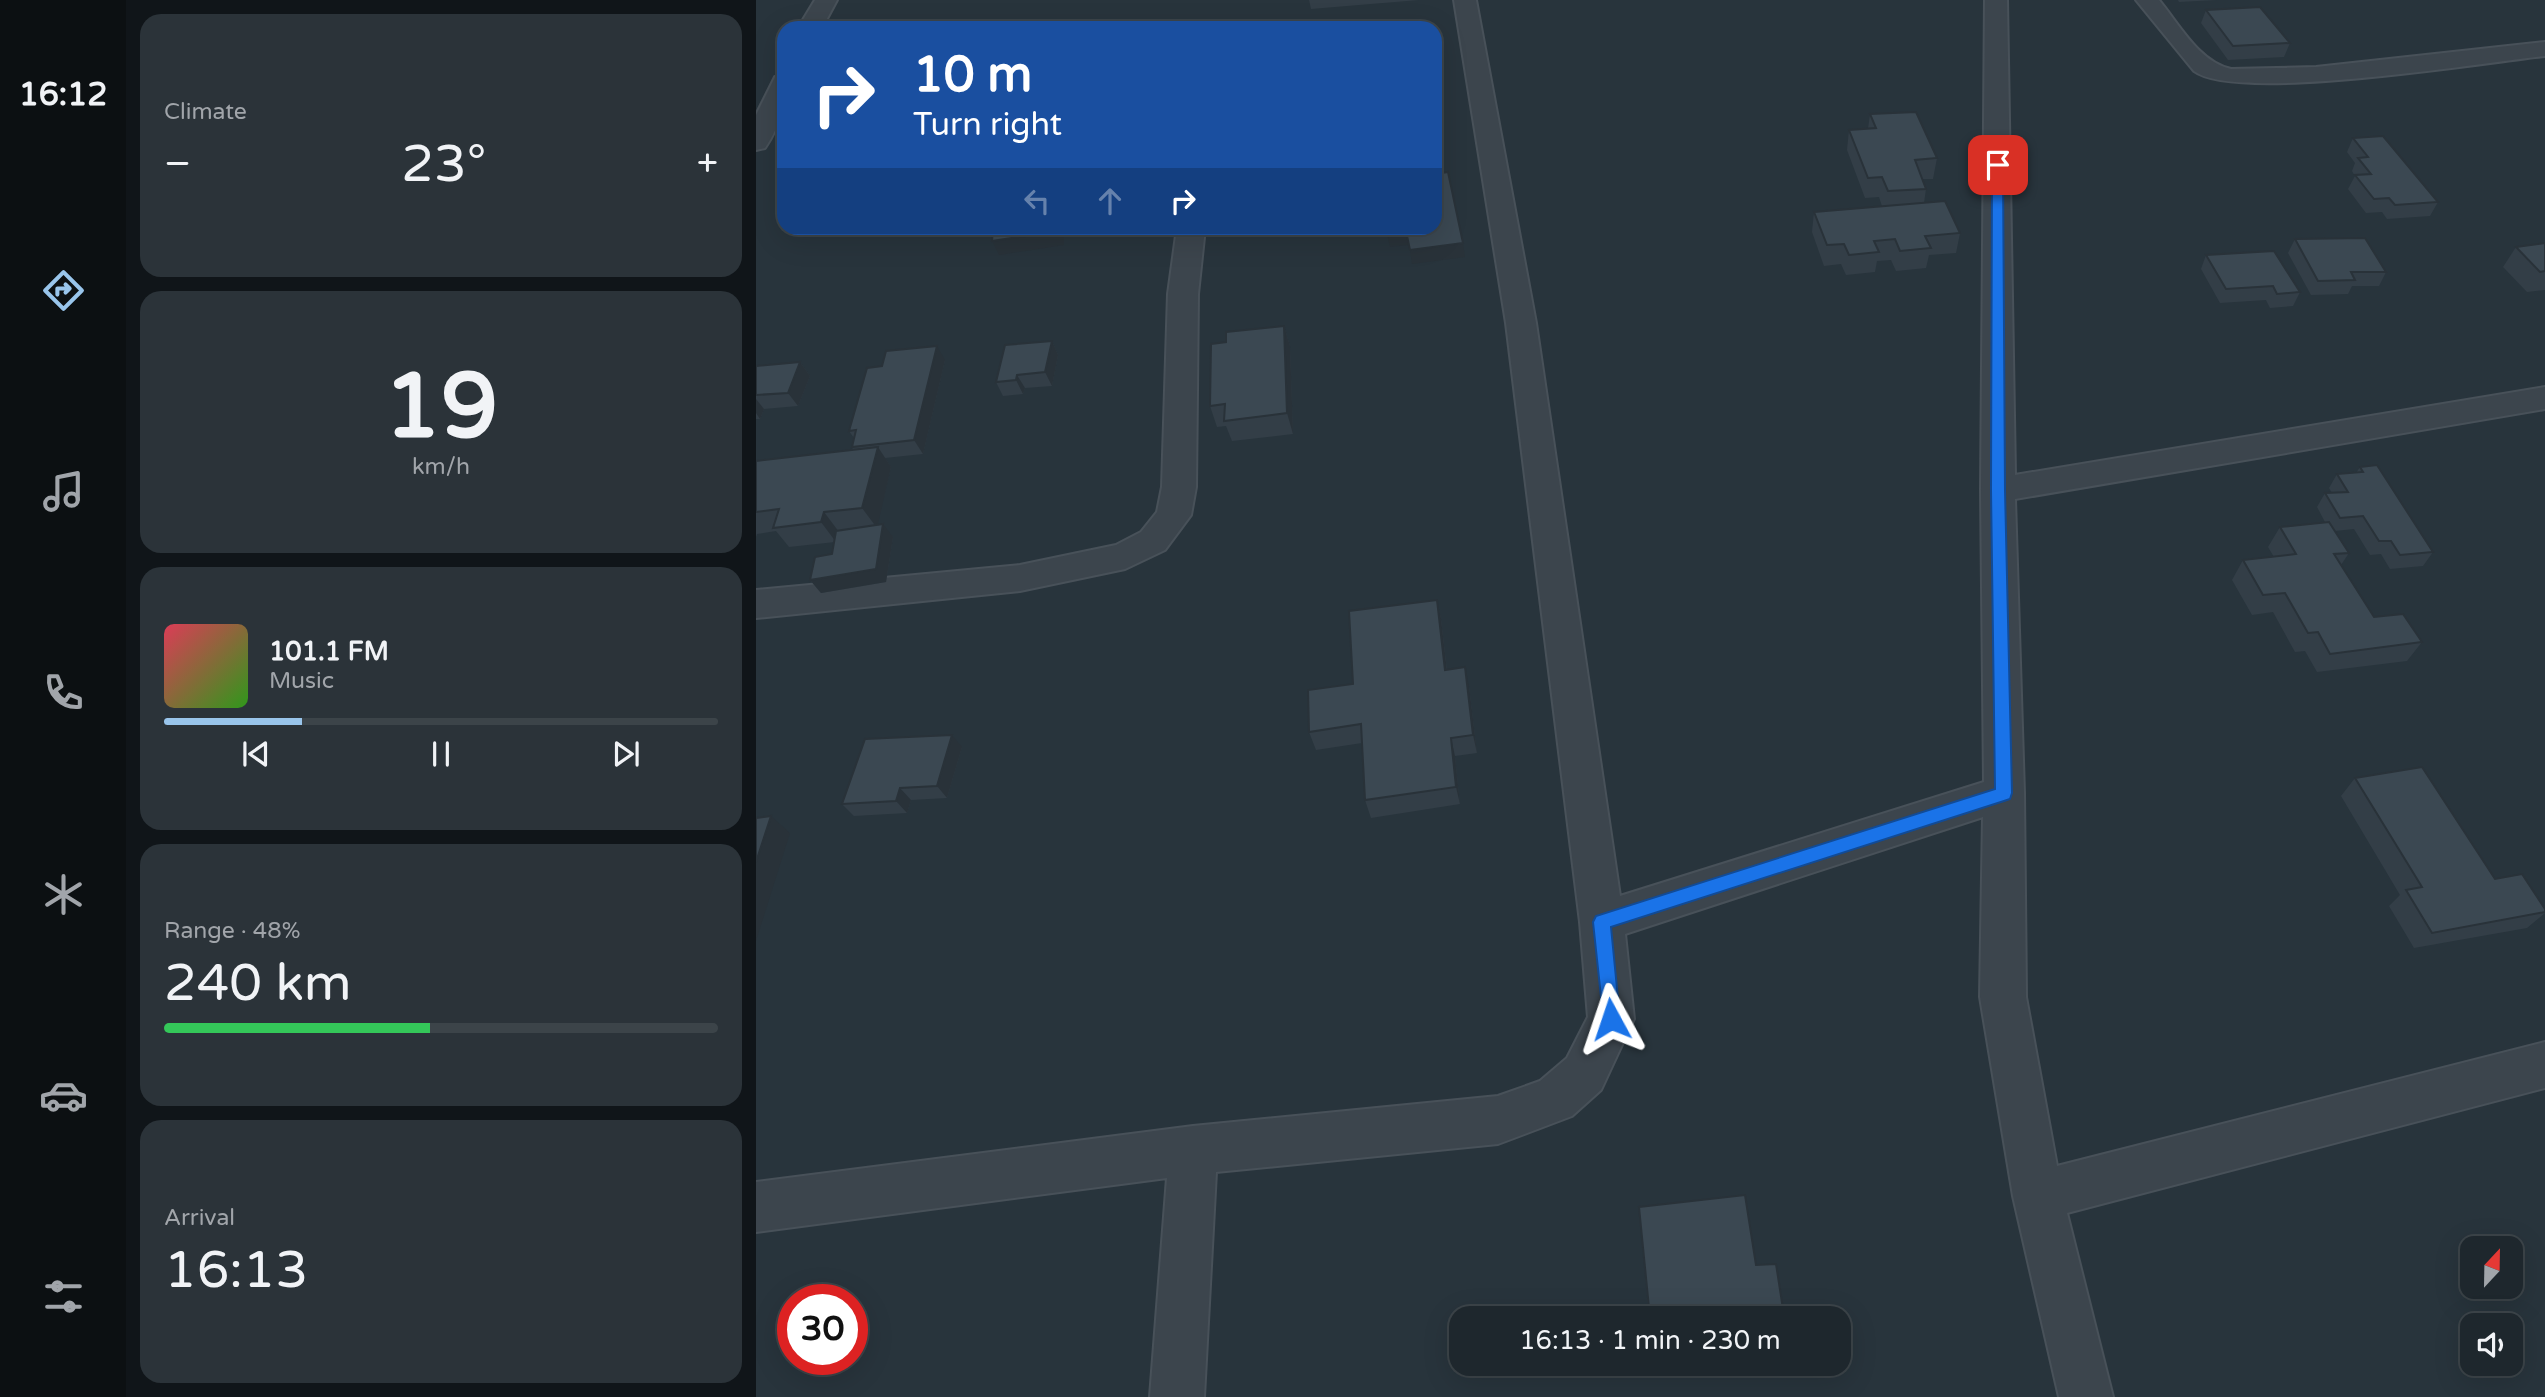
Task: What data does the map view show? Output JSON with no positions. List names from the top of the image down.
{
  "north": "top",
  "page": {
    "tabs": "16:12",
    "tile": [
      "Climate",
      ["19", "km/h"],
      ["Range · 48%", "240 km"],
      ["Arrival", "16:13"]
    ],
    "turn": ["10 m", "Turn right"],
    "heat": ["−", "23°", "+"],
    "song": ["101.1 FM", "Music"],
    "limit": "30",
    "trip": "16:13 · 1 min · 230 m"
  }
}
